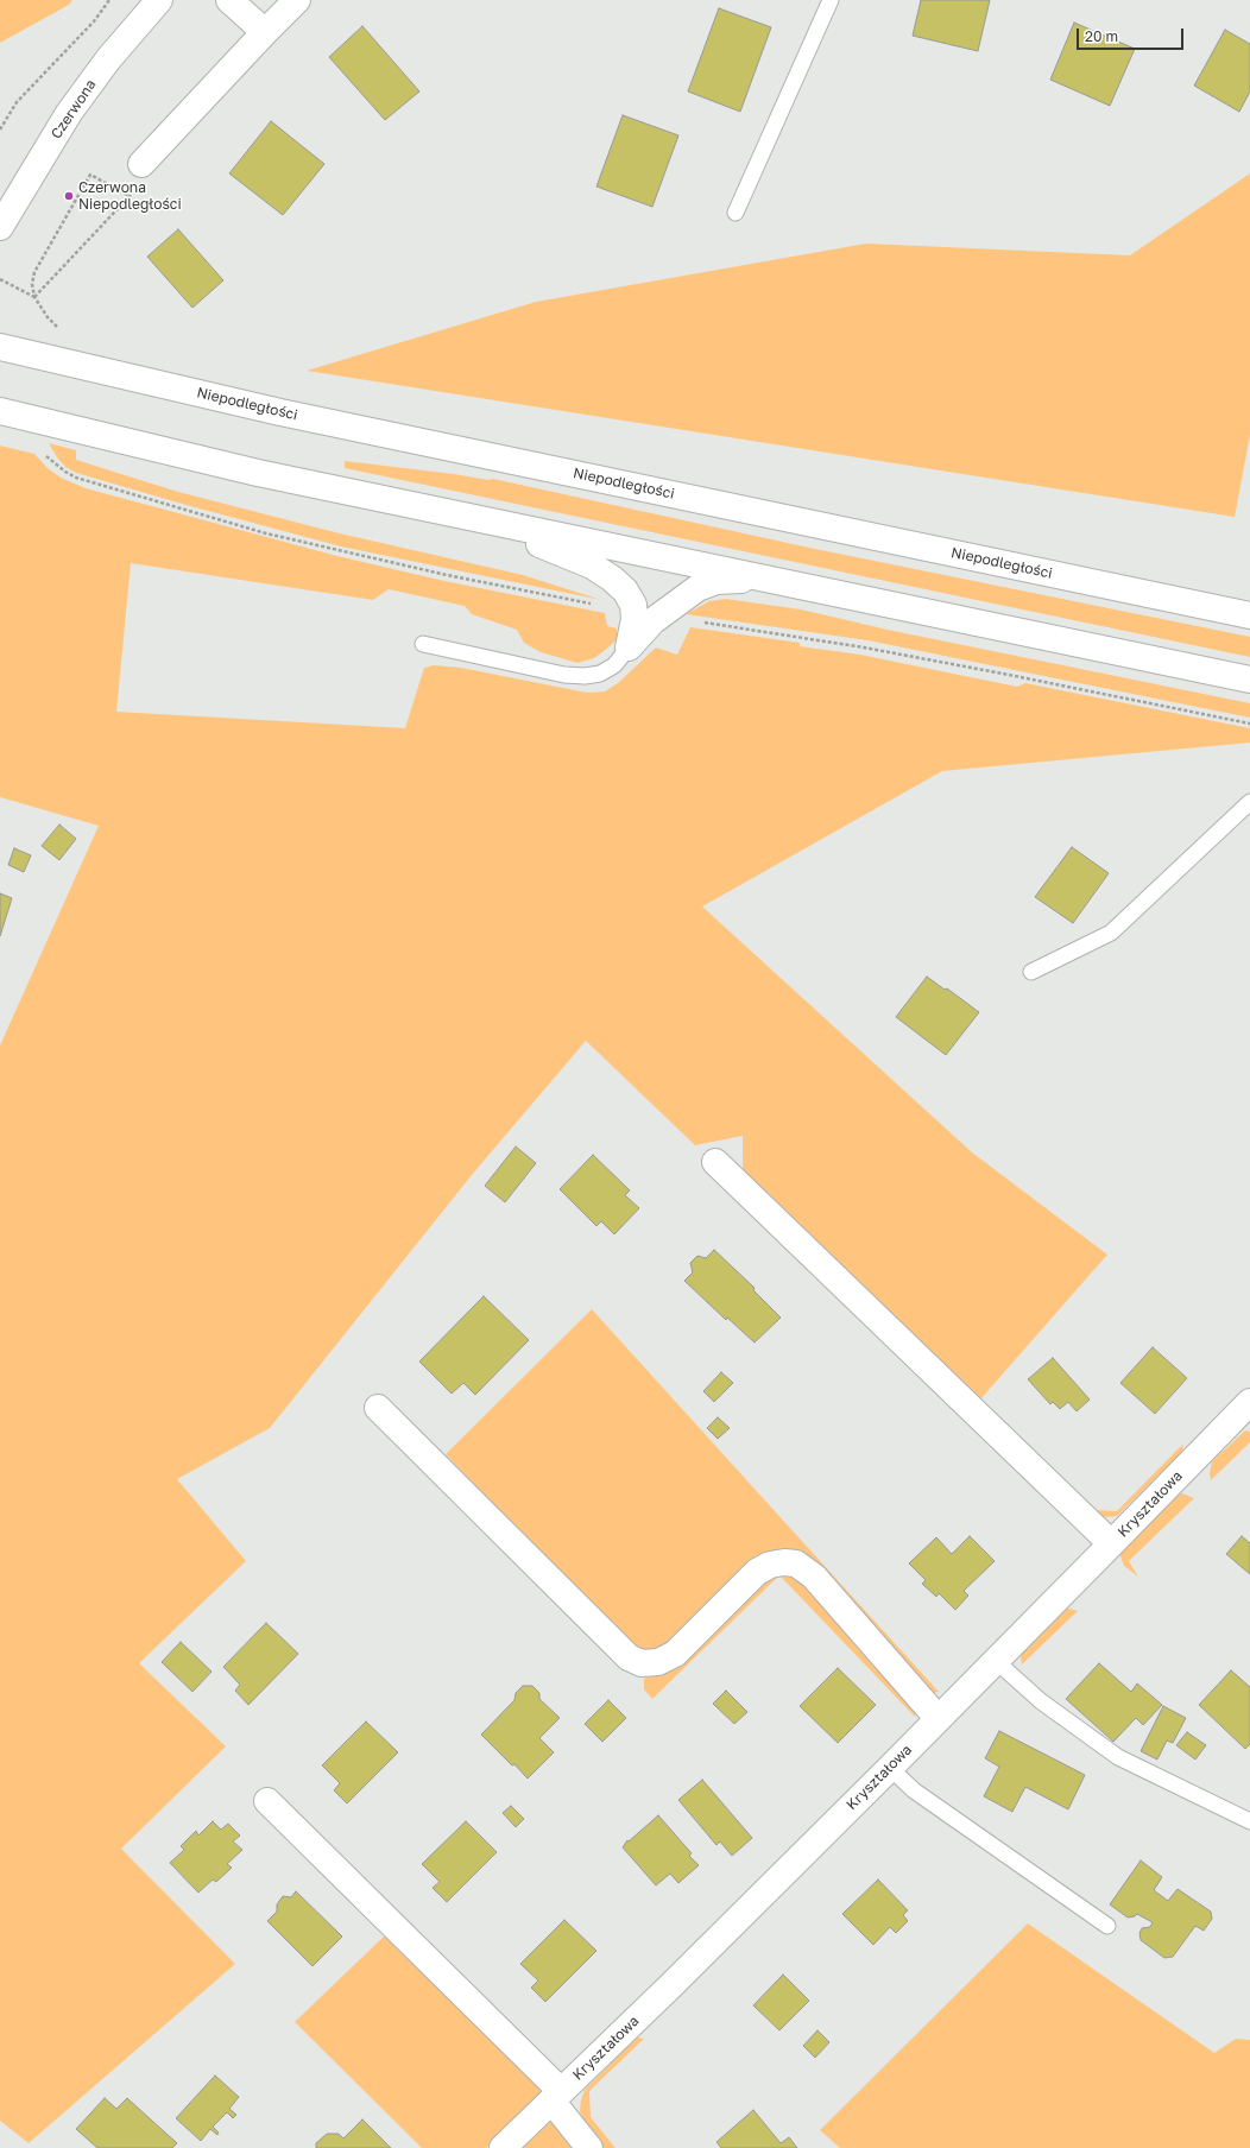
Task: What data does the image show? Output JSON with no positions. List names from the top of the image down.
{
  "streets": {
    "street": ["Czerwona", "Niepodległości", "Kryształowa"]
  },
  "places": ["Czerwona Niepodległości"],
  "scale_bar": "20 m"
}
